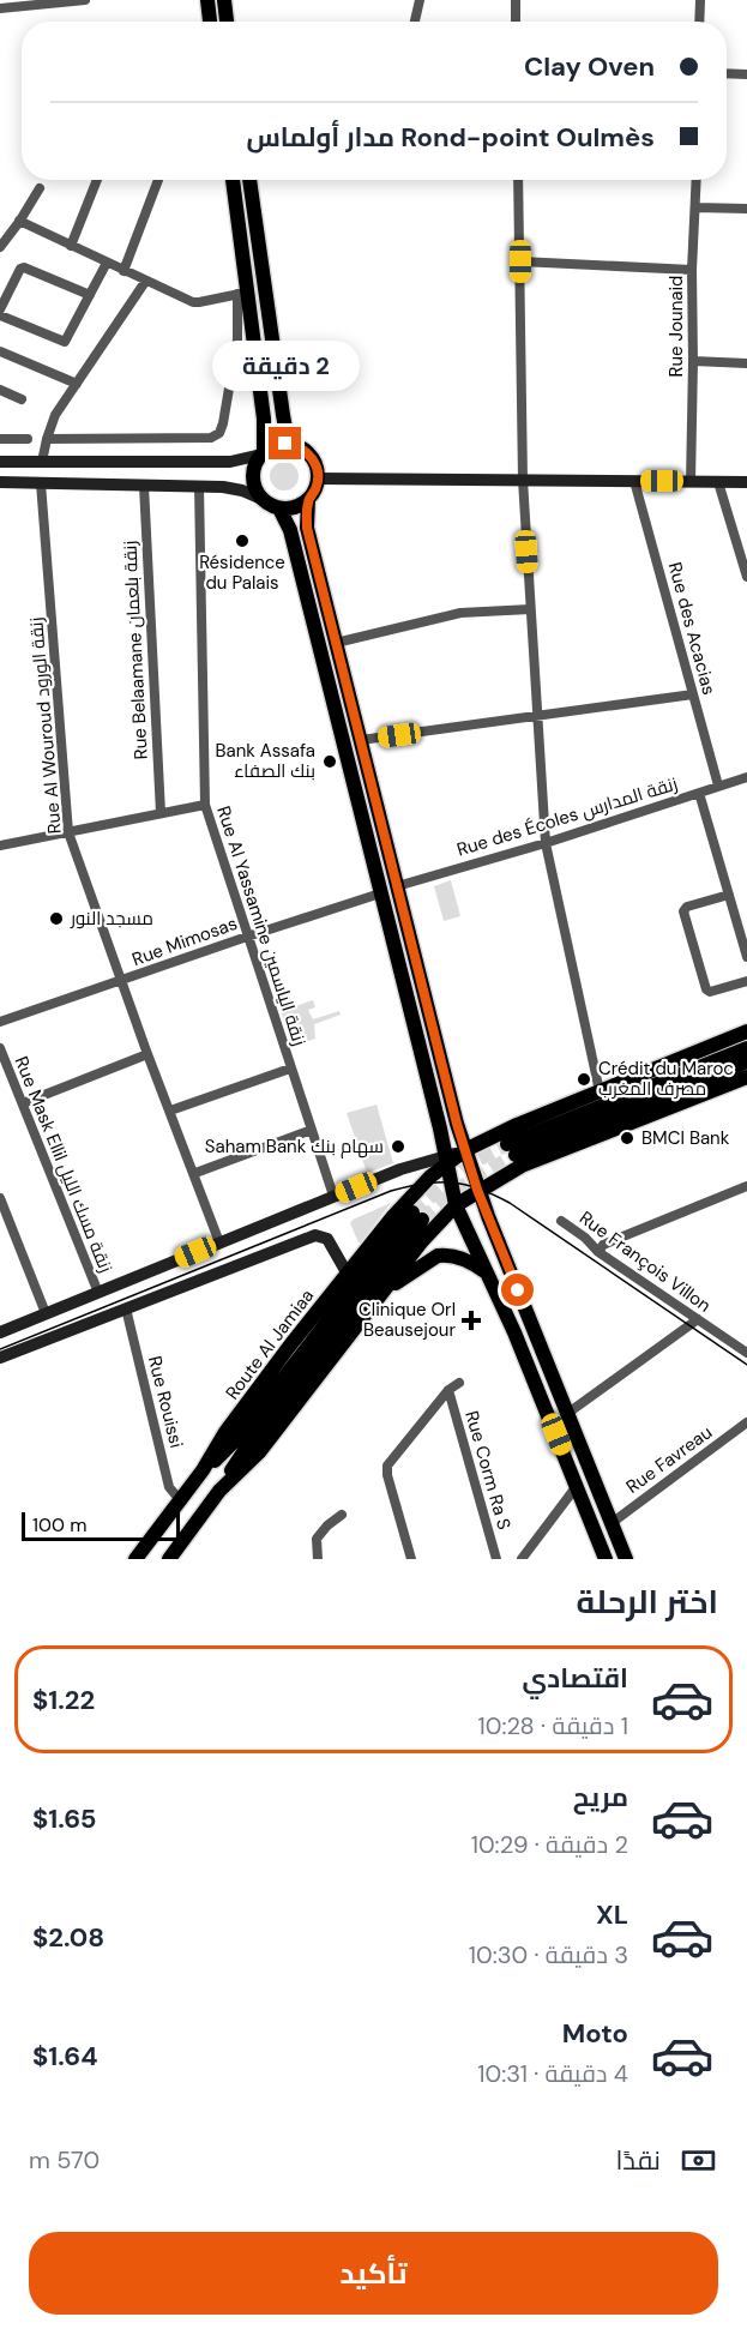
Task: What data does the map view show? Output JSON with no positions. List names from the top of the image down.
{
  "streets": {
    "main road": ["Route Al Jamiaa"],
    "street": [
      "Rue Jounaid",
      "Rue des Acacias",
      "Rue Belaamane زنقة بلعمان",
      "Rue Al Wouroud زنقة الورود",
      "Rue des Écoles زنقة المدارس",
      "Rue Al Yassamine زنقة الياسمين",
      "Rue Mimosas",
      "Rue Mask Ellil زنقة مسك الليل",
      "Rue François Villon",
      "Rue Rouissi",
      "Rue Favreau",
      "Rue Corm Ra S"
    ]
  },
  "crossings": [
    ["Rue des Acacias", "Rue des Écoles زنقة المدارس"],
    ["Rue Al Wouroud زنقة الورود", "Rue Mimosas"],
    ["Rue Al Yassamine زنقة الياسمين", "Rue Mimosas"],
    ["Route Al Jamiaa", "Rue Rouissi"]
  ],
  "places": {
    "other": [
      "Résidence du Palais",
      "Bank Assafa بنك الصفاء",
      "مسجد النور",
      "Crédit du Maroc مصرف المغرب",
      "BMCI Bank",
      "Saham Bank سهام بنك"
    ],
    "health": ["Clinique Orl Beausejour"]
  },
  "scale_bar": "100 m",
  "page": {
    "banner": ["Clay Oven", "Rond-point Oulmès مدار أولماس"],
    "bubble": "2 دقيقة",
    "scale": "100 m",
    "heading": "اختر الرحلة",
    "list": [
      {
        "name": "اقتصادي",
        "note": "1 دقيقة · 10:28",
        "value": "$1.22"
      },
      {
        "name": "مريح",
        "note": "2 دقيقة · 10:29",
        "value": "$1.65"
      },
      {
        "name": "XL",
        "note": "3 دقيقة · 10:30",
        "value": "$2.08"
      },
      {
        "name": "Moto",
        "note": "4 دقيقة · 10:31",
        "value": "$1.64"
      }
    ],
    "pay": ["نقدًا", "570 m"],
    "buttons": "تأكيد"
  }
}
